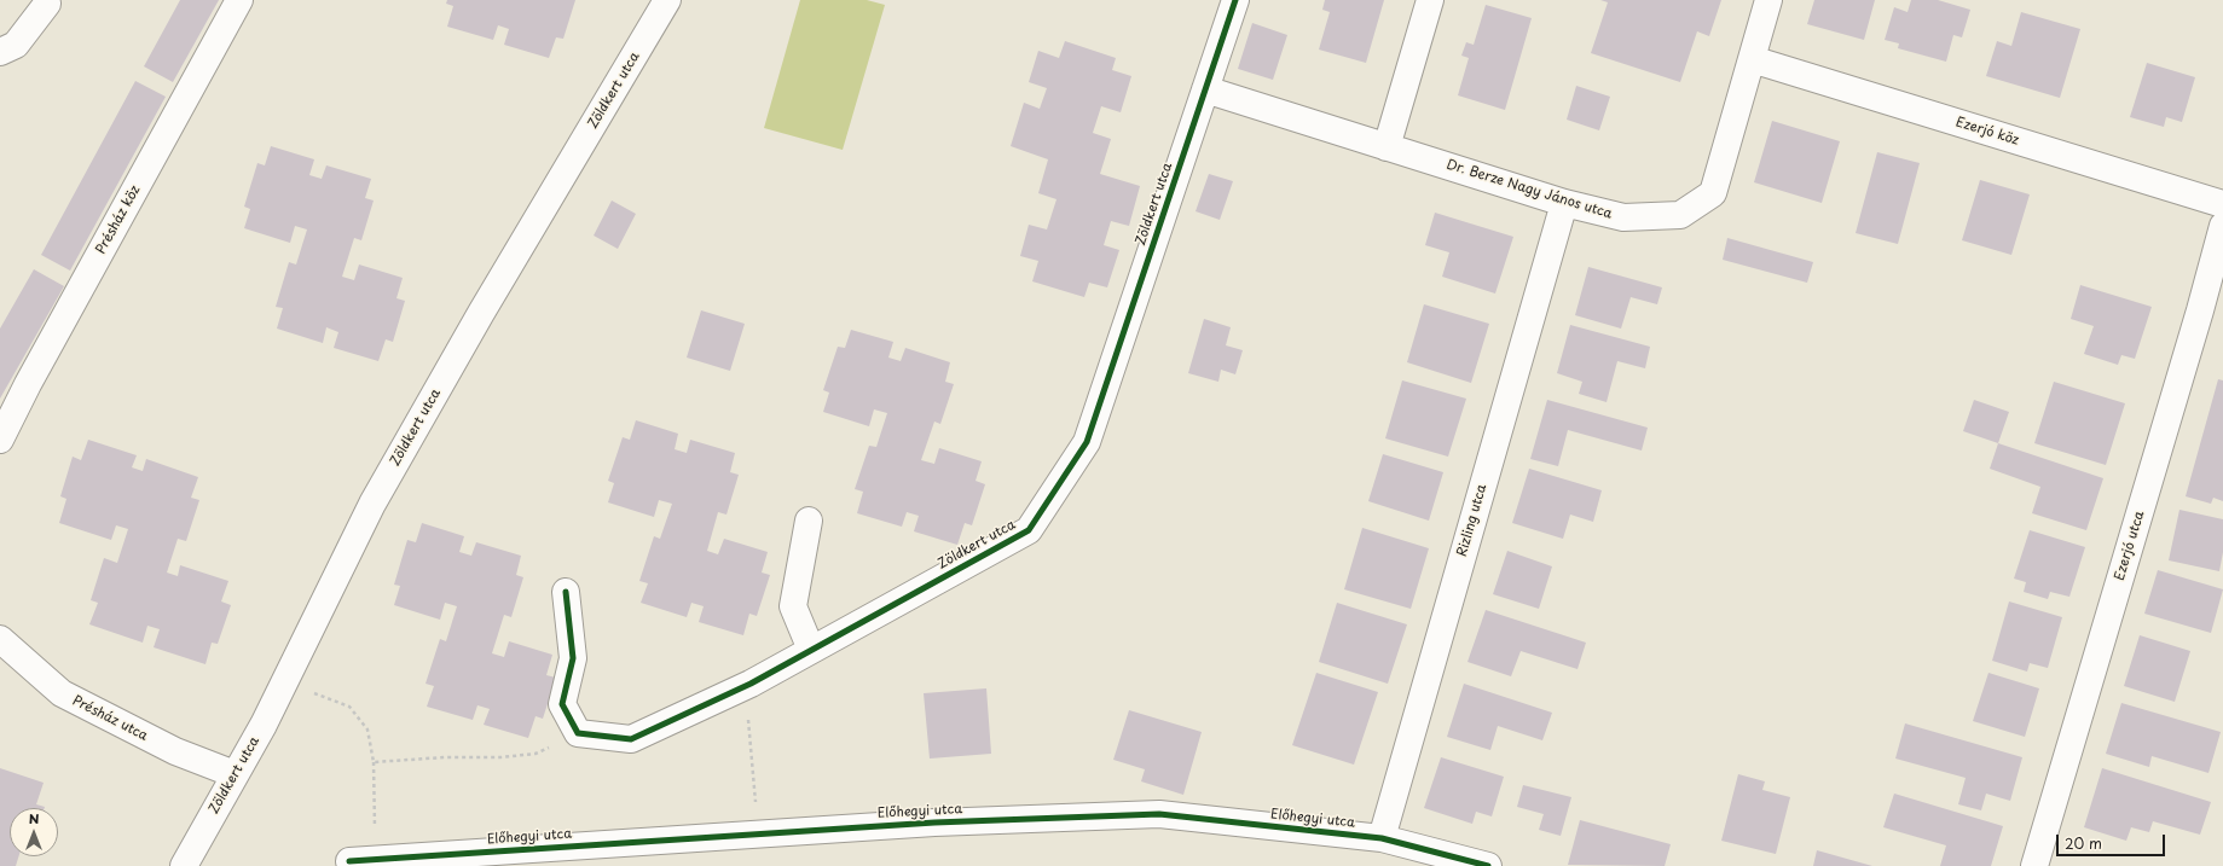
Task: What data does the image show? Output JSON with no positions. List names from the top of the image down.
{
  "streets": {
    "street": [
      "Zöldkert utca",
      "Ezerjó köz",
      "Dr. Berze Nagy János utca",
      "Présház köz",
      "Rizling utca",
      "Ezerjó utca",
      "Présház utca",
      "Előhegyi utca"
    ]
  },
  "crossings": [
    ["Zöldkert utca", "Dr. Berze Nagy János utca"],
    ["Zöldkert utca", "Présház utca"],
    ["Ezerjó köz", "Dr. Berze Nagy János utca"],
    ["Dr. Berze Nagy János utca", "Rizling utca"],
    ["Rizling utca", "Előhegyi utca"]
  ],
  "scale_bar": "20 m",
  "north": "top"
}
